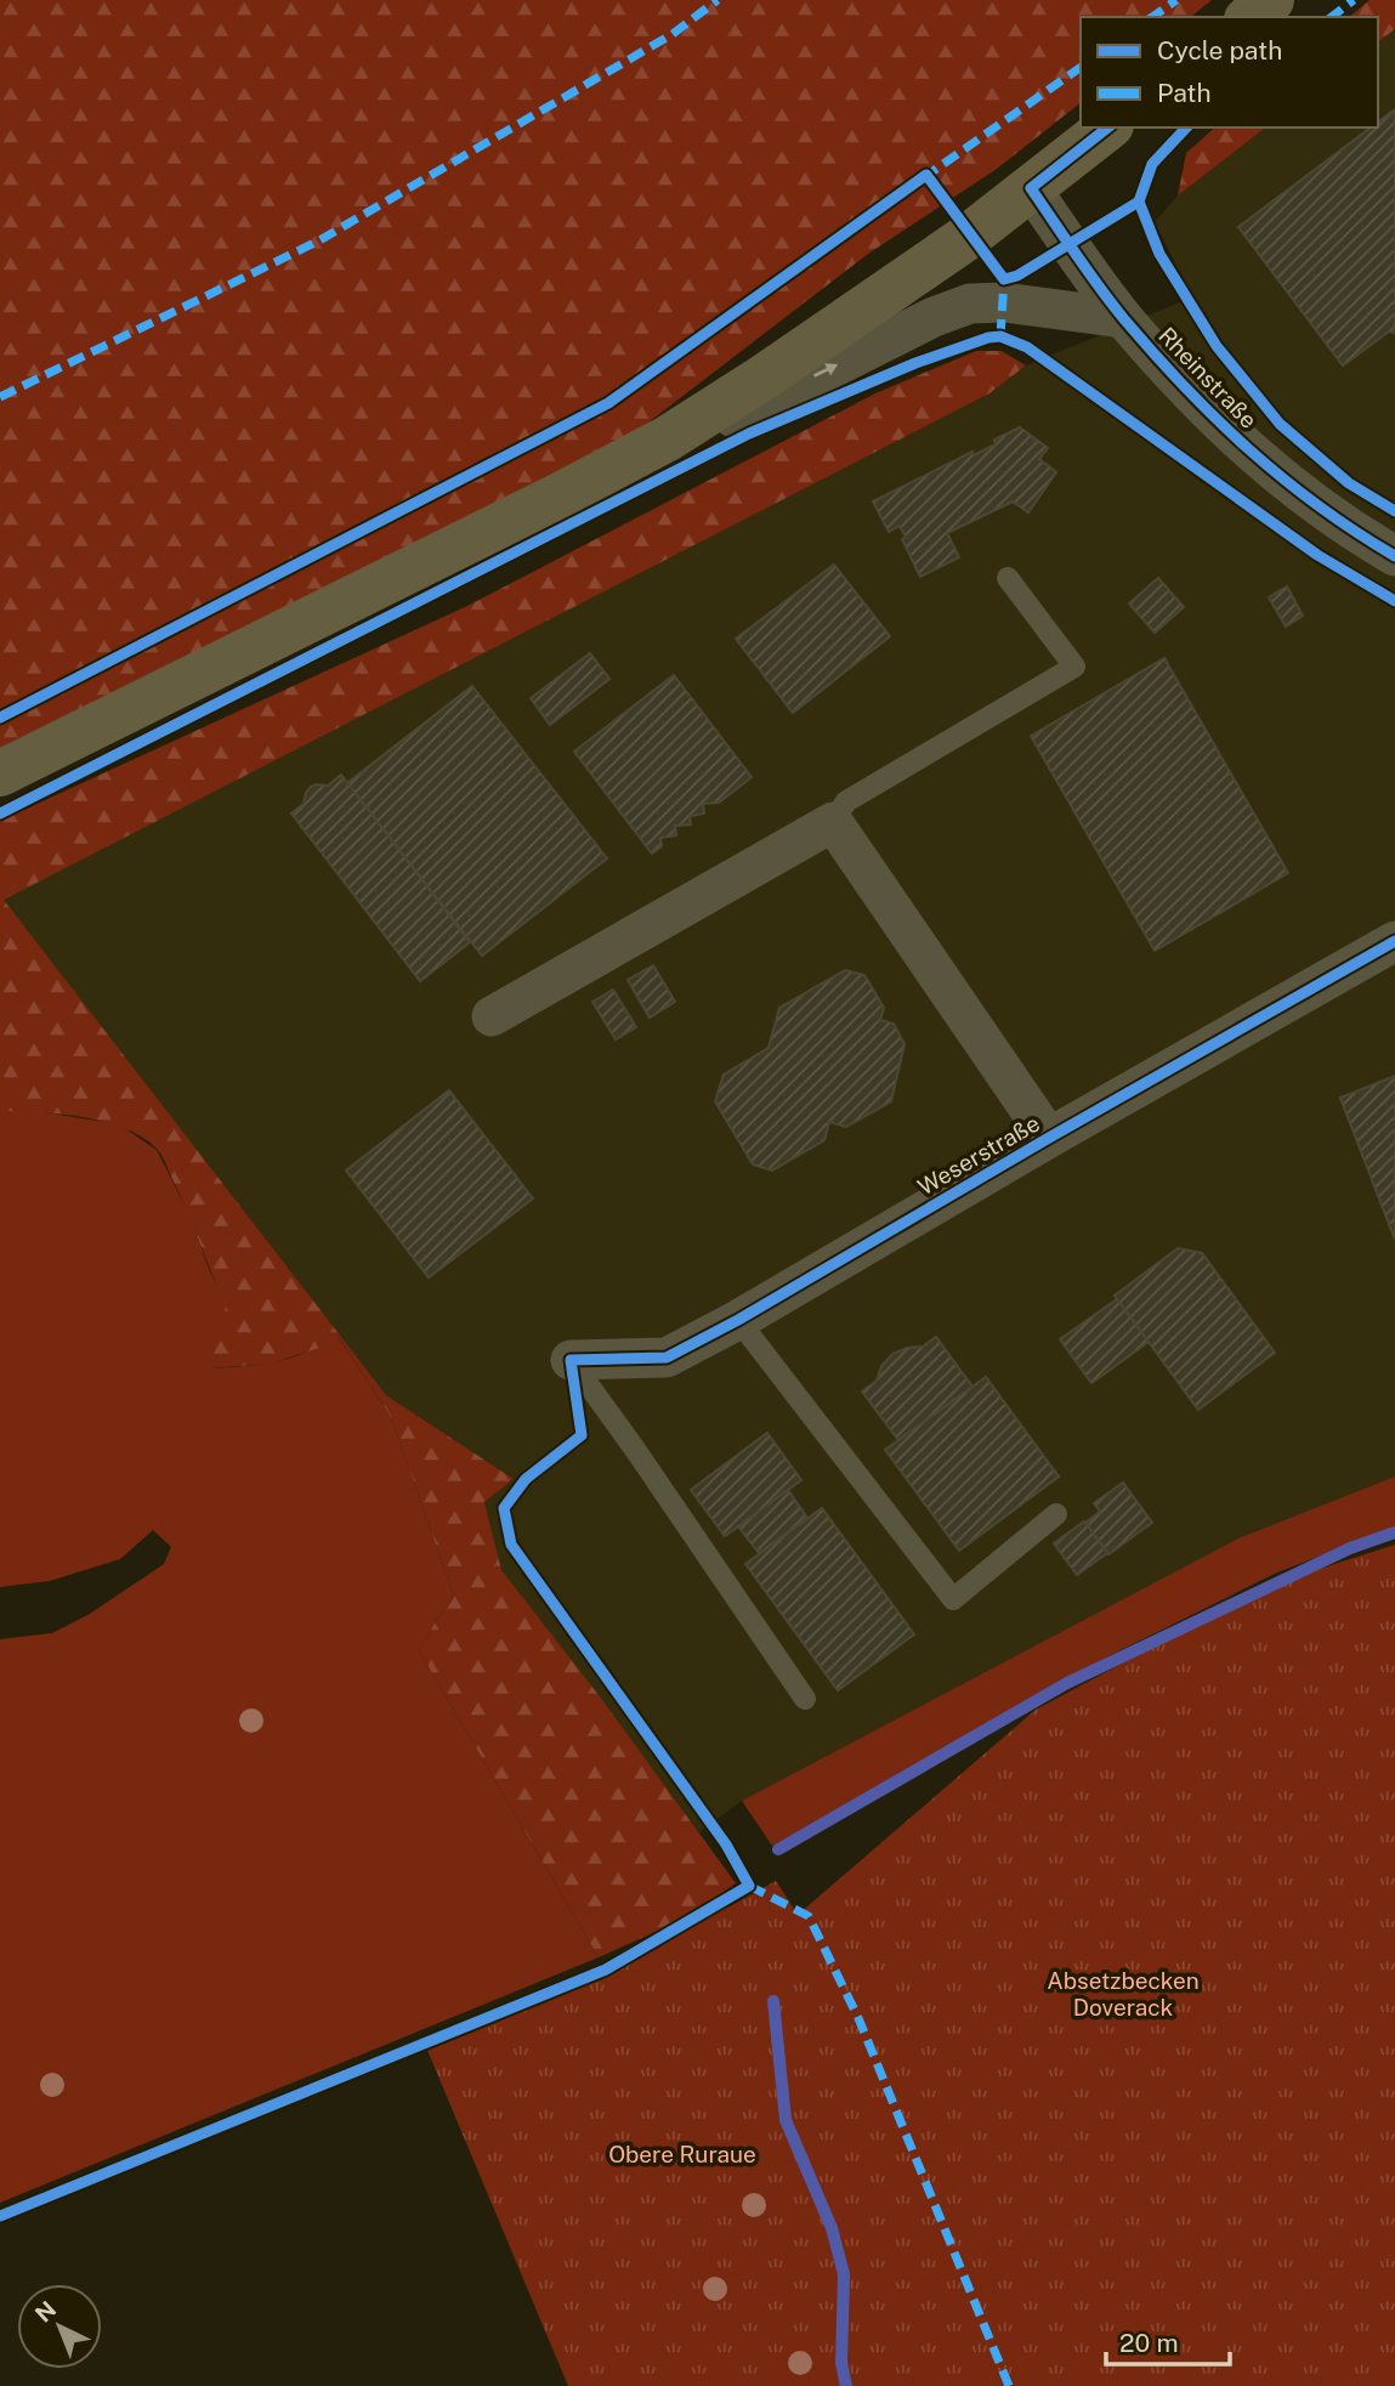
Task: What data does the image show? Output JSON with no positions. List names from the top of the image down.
{
  "streets": {
    "street": ["Rheinstraße", "Weserstraße"]
  },
  "parks": ["Absetzbecken Doverack", "Obere Ruraue"],
  "legend": ["Cycle path", "Path"],
  "scale_bar": "20 m",
  "north": "top left"
}
